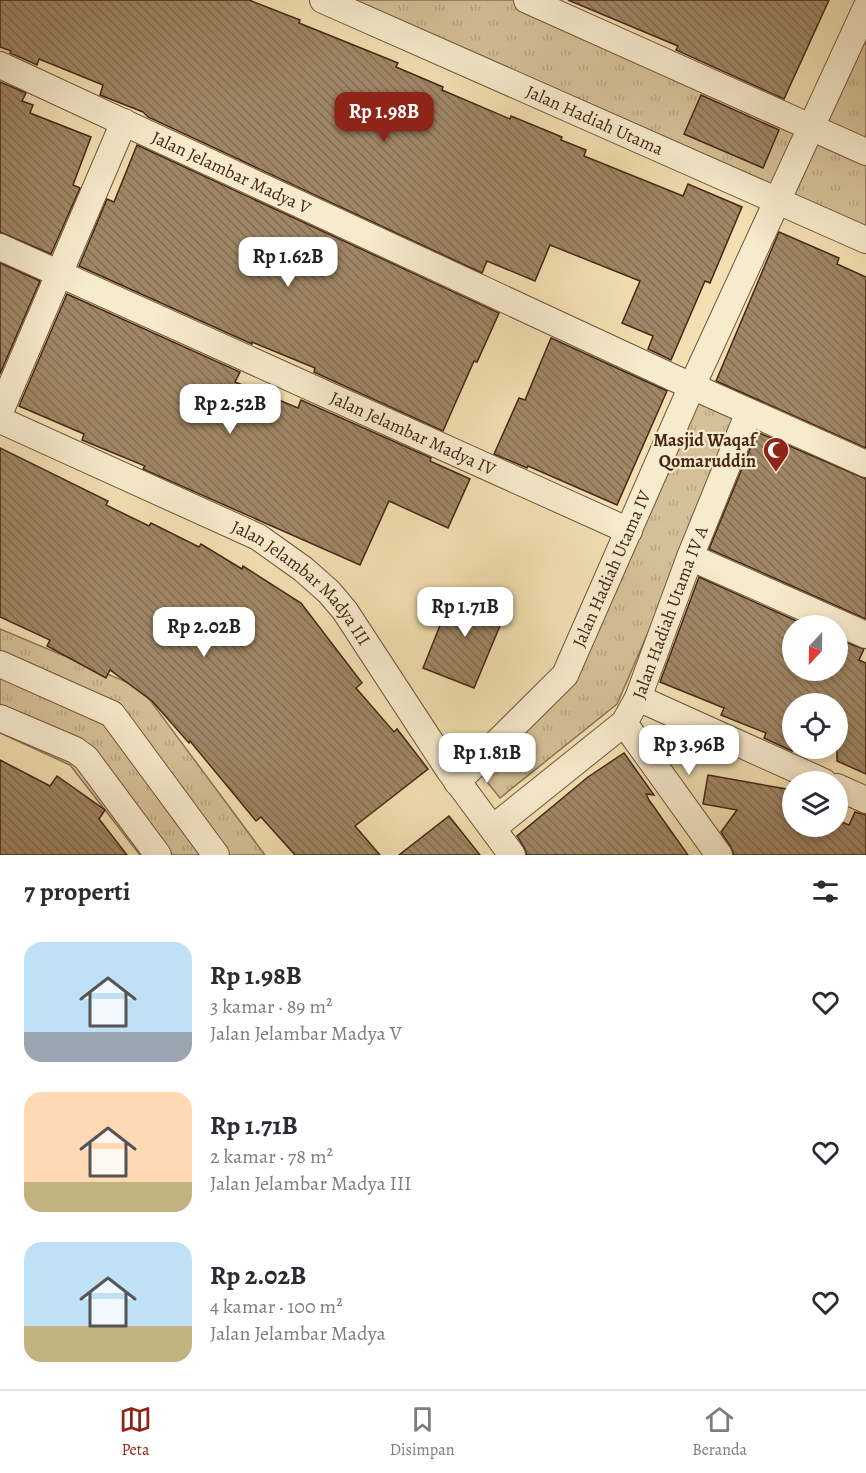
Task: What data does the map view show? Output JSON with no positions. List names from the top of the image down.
{
  "streets": {
    "street": [
      "Jalan Hadiah Utama",
      "Jalan Jelambar Madya V",
      "Jalan Jelambar Madya IV",
      "Jalan Hadiah Utama IV",
      "Jalan Jelambar Madya III",
      "Jalan Hadiah Utama IV A"
    ]
  },
  "crossings": [
    ["Jalan Hadiah Utama", "Jalan Hadiah Utama IV"],
    ["Jalan Jelambar Madya V", "Jalan Hadiah Utama IV"],
    ["Jalan Jelambar Madya V", "Jalan Hadiah Utama IV A"],
    ["Jalan Jelambar Madya IV", "Jalan Hadiah Utama IV"],
    ["Jalan Hadiah Utama IV", "Jalan Jelambar Madya III"],
    ["Jalan Jelambar Madya III", "Jalan Hadiah Utama IV A"]
  ],
  "places": {
    "mosque": ["Masjid Waqaf Qomaruddin"]
  },
  "north": "bottom",
  "page": {
    "price": [
      "Rp 1.98B",
      "Rp 1.62B",
      "Rp 2.52B",
      "Rp 1.71B",
      "Rp 2.02B",
      "Rp 3.96B",
      "Rp 1.81B"
    ],
    "heading": "7 properti",
    "list": [
      {
        "name": "Rp 1.98B",
        "note": "3 kamar · 89 m² · Jalan Jelambar Madya V"
      },
      {
        "name": "Rp 1.71B",
        "note": "2 kamar · 78 m² · Jalan Jelambar Madya III"
      },
      {
        "name": "Rp 2.02B",
        "note": "4 kamar · 100 m² · Jalan Jelambar Madya"
      }
    ],
    "tabs": ["Peta", "Disimpan", "Beranda"]
  }
}
